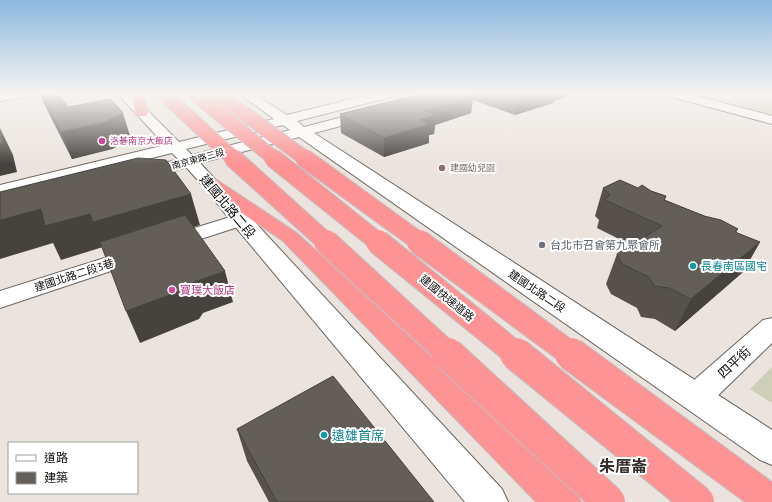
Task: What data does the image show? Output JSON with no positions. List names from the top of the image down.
{
  "streets": {
    "highway": ["建國快速道路"],
    "street": [
      "南京東路三段",
      "建國北路二段",
      "建國北路二段3巷",
      "四平街"
    ]
  },
  "crossings": [
    ["南京東路三段", "建國北路二段"],
    ["建國北路二段", "建國北路二段3巷"],
    ["建國北路二段", "四平街"]
  ],
  "districts": ["朱厝崙"],
  "places": [
    "洛碁南京大飯店",
    "建國幼兒園",
    "台北市召會第九聚會所",
    "長春南區國宅",
    "寶璞大飯店",
    "遠雄首席"
  ],
  "legend": ["道路", "建築"]
}
